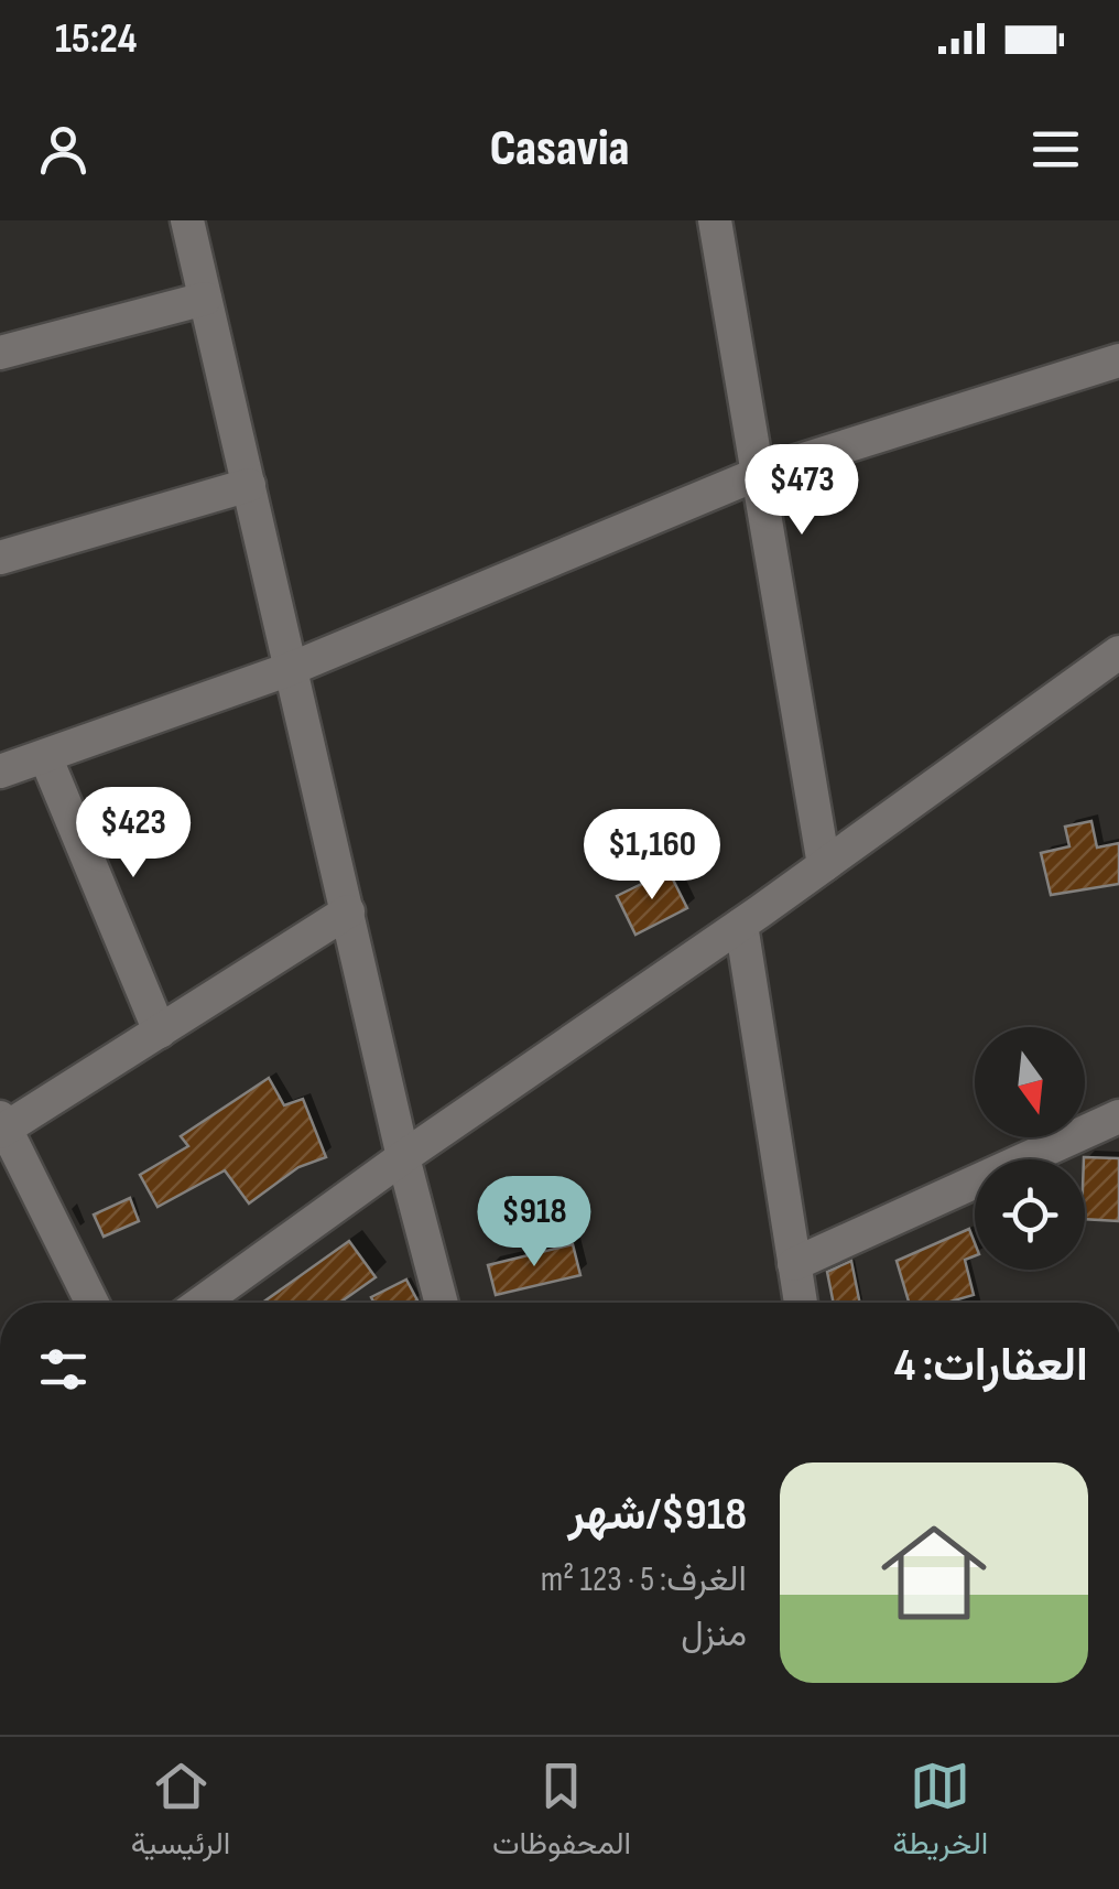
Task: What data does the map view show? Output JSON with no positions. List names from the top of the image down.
{
  "north": "bottom",
  "page": {
    "status": "15:24",
    "header": "Casavia",
    "price": [
      "$473",
      "$423",
      "$1,160",
      "$918"
    ],
    "heading": "العقارات: 4",
    "list": [
      {
        "name": "$918/شهر",
        "note": "الغرف: 5 · 123 m² · منزل"
      }
    ],
    "tabs": ["الخريطة", "المحفوظات", "الرئيسية"]
  }
}
